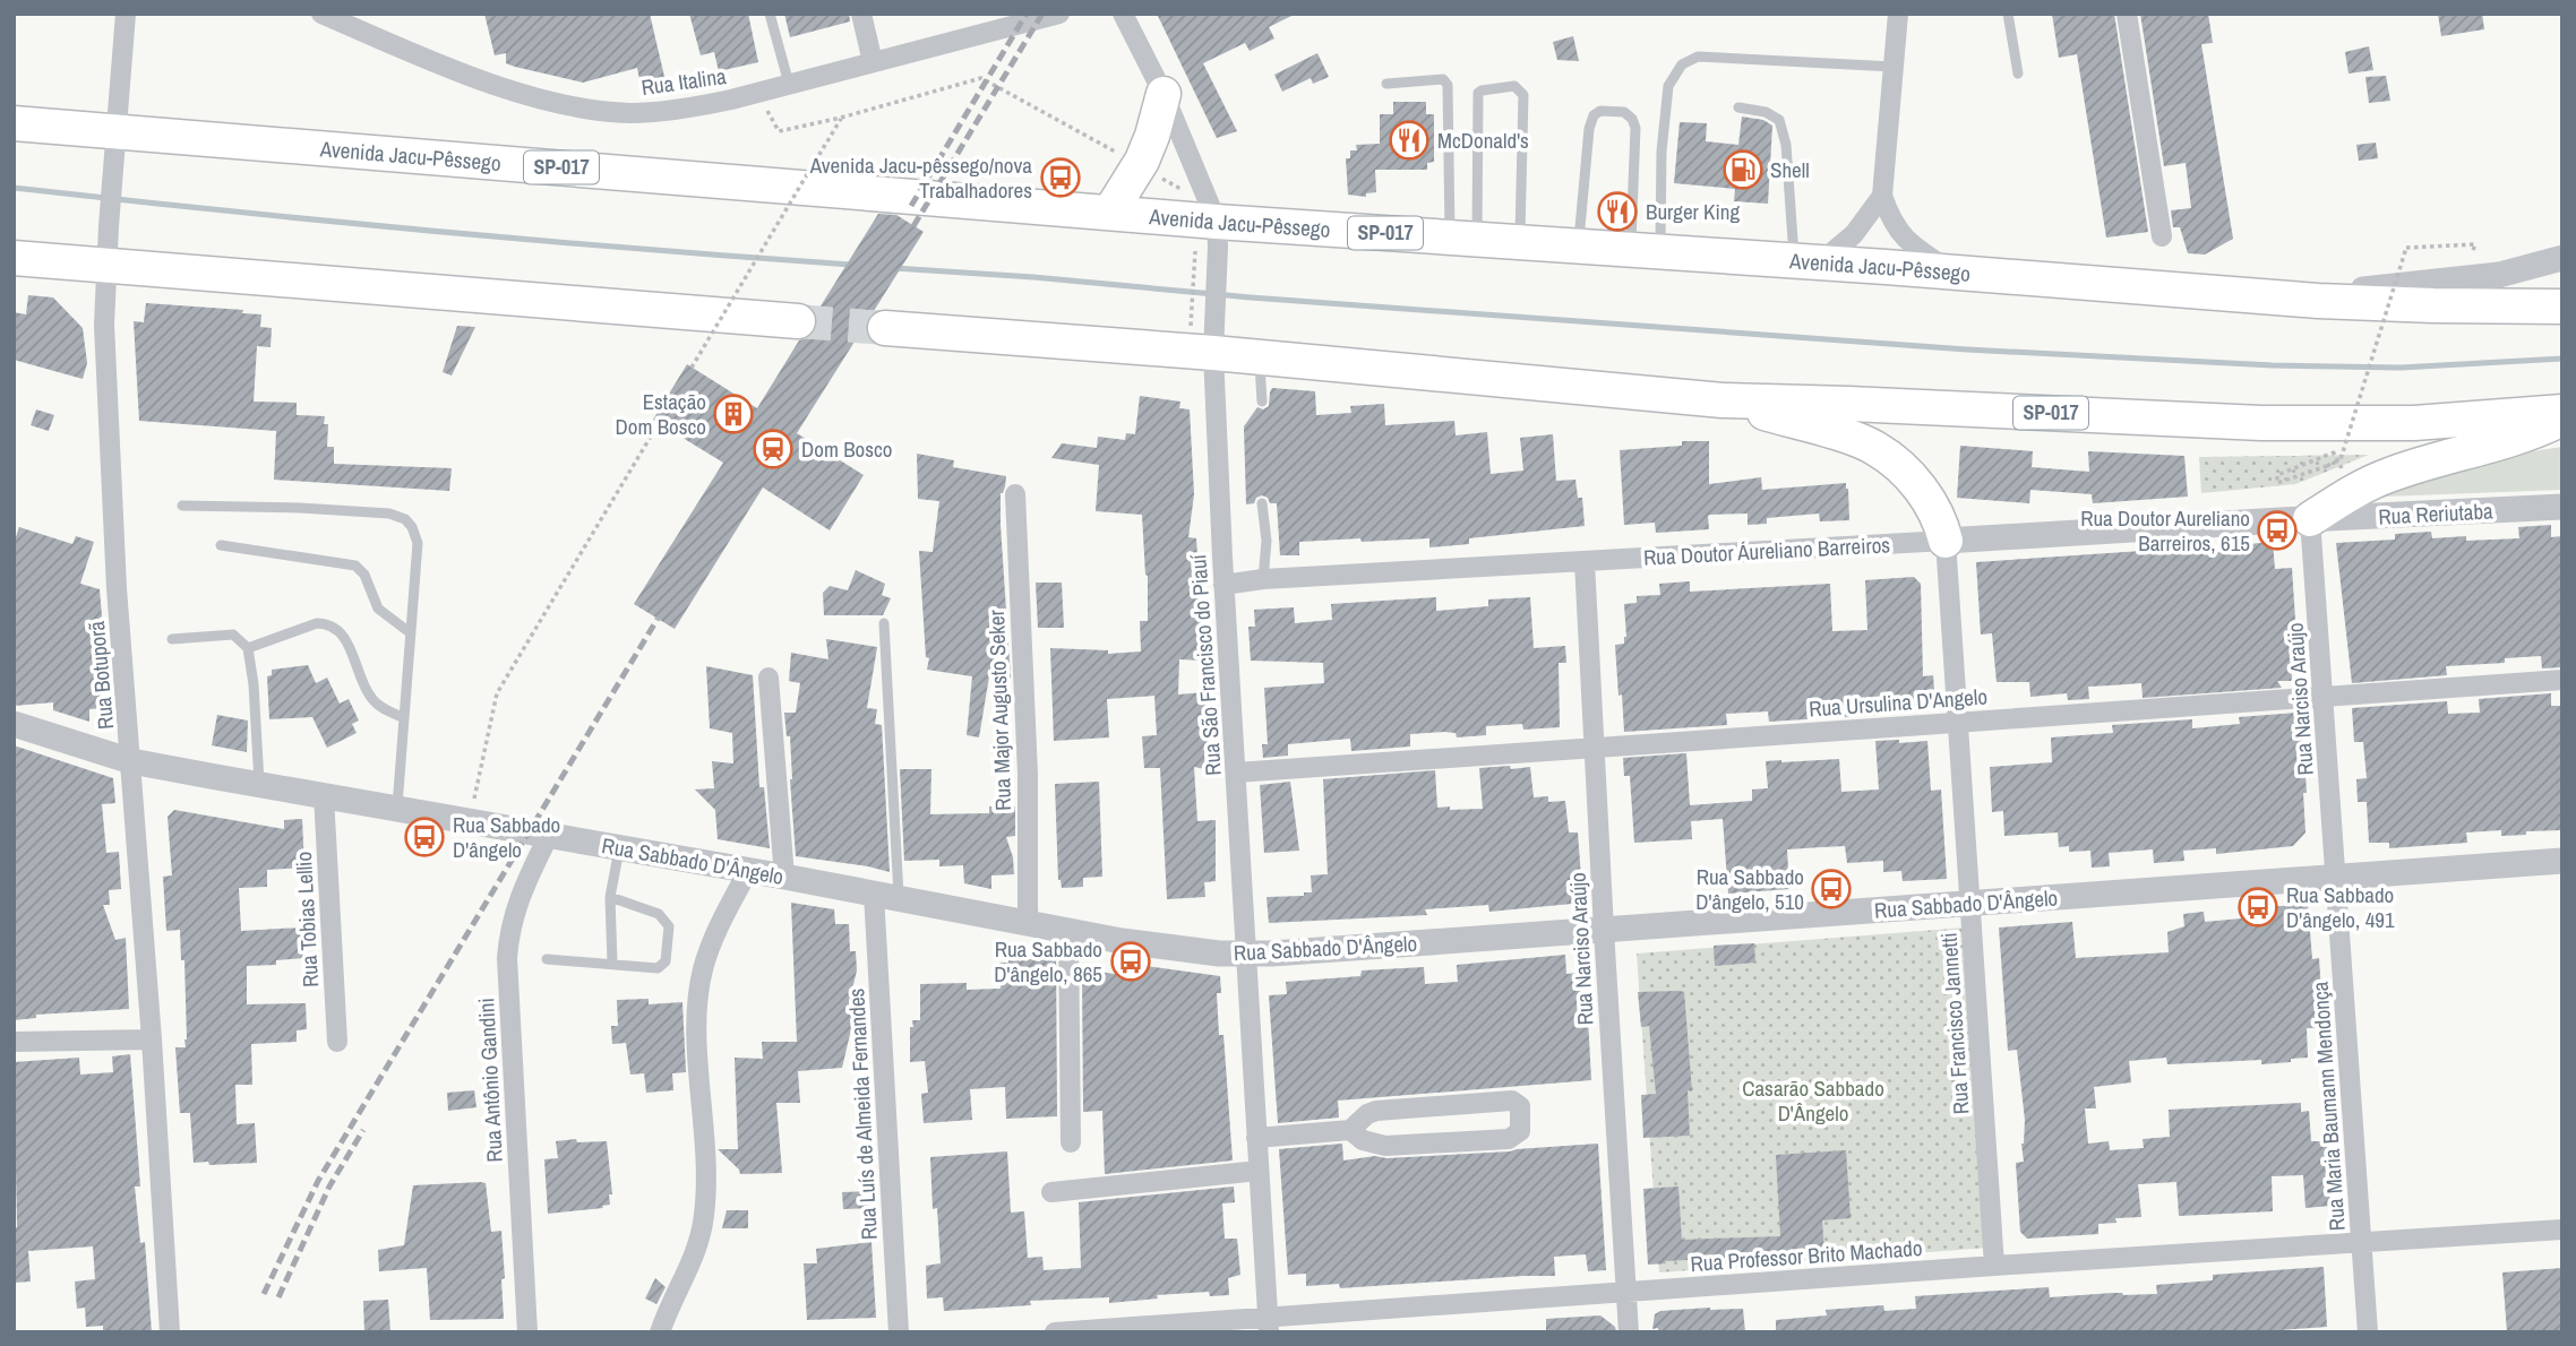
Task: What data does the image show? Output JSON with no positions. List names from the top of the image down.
{
  "streets": {
    "highway": ["Avenida Jacu-Pêssego", "SP-017"],
    "street": [
      "Rua Italina",
      "Rua Reriutaba",
      "Rua Doutor Áureliano Barreiros",
      "Rua São Francisco do Piauí",
      "Rua Botuporã",
      "Rua Narciso Araújo",
      "Rua Ursulina D'Angelo",
      "Rua Major Augusto Seker",
      "Rua Sabbado D'Ângelo",
      "Rua Tobias Lellio",
      "Rua Francisco Jannetti",
      "Rua Antônio Gandini",
      "Rua Maria Baumann Mendonça",
      "Rua Luís de Almeida Fernandes",
      "Rua Professor Brito Machado"
    ]
  },
  "crossings": [
    ["Avenida Jacu-Pêssego", "Rua São Francisco do Piauí"],
    ["Avenida Jacu-Pêssego", "Rua Botuporã"],
    ["SP-017", "Rua São Francisco do Piauí"],
    ["Rua Reriutaba", "Rua Doutor Áureliano Barreiros"],
    ["Rua Reriutaba", "Rua Narciso Araújo"],
    ["Rua Doutor Áureliano Barreiros", "Rua São Francisco do Piauí"],
    ["Rua Doutor Áureliano Barreiros", "Rua Narciso Araújo"],
    ["Rua Doutor Áureliano Barreiros", "Rua Francisco Jannetti"],
    ["Rua São Francisco do Piauí", "Rua Ursulina D'Angelo"],
    ["Rua São Francisco do Piauí", "Rua Sabbado D'Ângelo"],
    ["Rua São Francisco do Piauí", "Rua Professor Brito Machado"],
    ["Rua Botuporã", "Rua Sabbado D'Ângelo"],
    ["Rua Narciso Araújo", "Rua Ursulina D'Angelo"],
    ["Rua Narciso Araújo", "Rua Sabbado D'Ângelo"],
    ["Rua Narciso Araújo", "Rua Maria Baumann Mendonça"],
    ["Rua Narciso Araújo", "Rua Professor Brito Machado"],
    ["Rua Ursulina D'Angelo", "Rua Francisco Jannetti"],
    ["Rua Major Augusto Seker", "Rua Sabbado D'Ângelo"],
    ["Rua Sabbado D'Ângelo", "Rua Tobias Lellio"],
    ["Rua Sabbado D'Ângelo", "Rua Francisco Jannetti"],
    ["Rua Sabbado D'Ângelo", "Rua Antônio Gandini"],
    ["Rua Sabbado D'Ângelo", "Rua Maria Baumann Mendonça"],
    ["Rua Sabbado D'Ângelo", "Rua Luís de Almeida Fernandes"],
    ["Rua Francisco Jannetti", "Rua Professor Brito Machado"],
    ["Rua Maria Baumann Mendonça", "Rua Professor Brito Machado"]
  ],
  "parks": ["Casarão Sabbado D'Ângelo"],
  "places": {
    "restaurant": ["McDonald's", "Burger King"],
    "fuel station": ["Shell"],
    "bus stop": [
      "Avenida Jacu-pêssego/nova Trabalhadores",
      "Rua Doutor Aureliano Barreiros, 615",
      "Rua Sabbado D'ângelo",
      "Rua Sabbado D'ângelo, 510",
      "Rua Sabbado D'ângelo, 491",
      "Rua Sabbado D'ângelo, 865"
    ],
    "building": ["Estação Dom Bosco"],
    "station": ["Dom Bosco"]
  }
}
